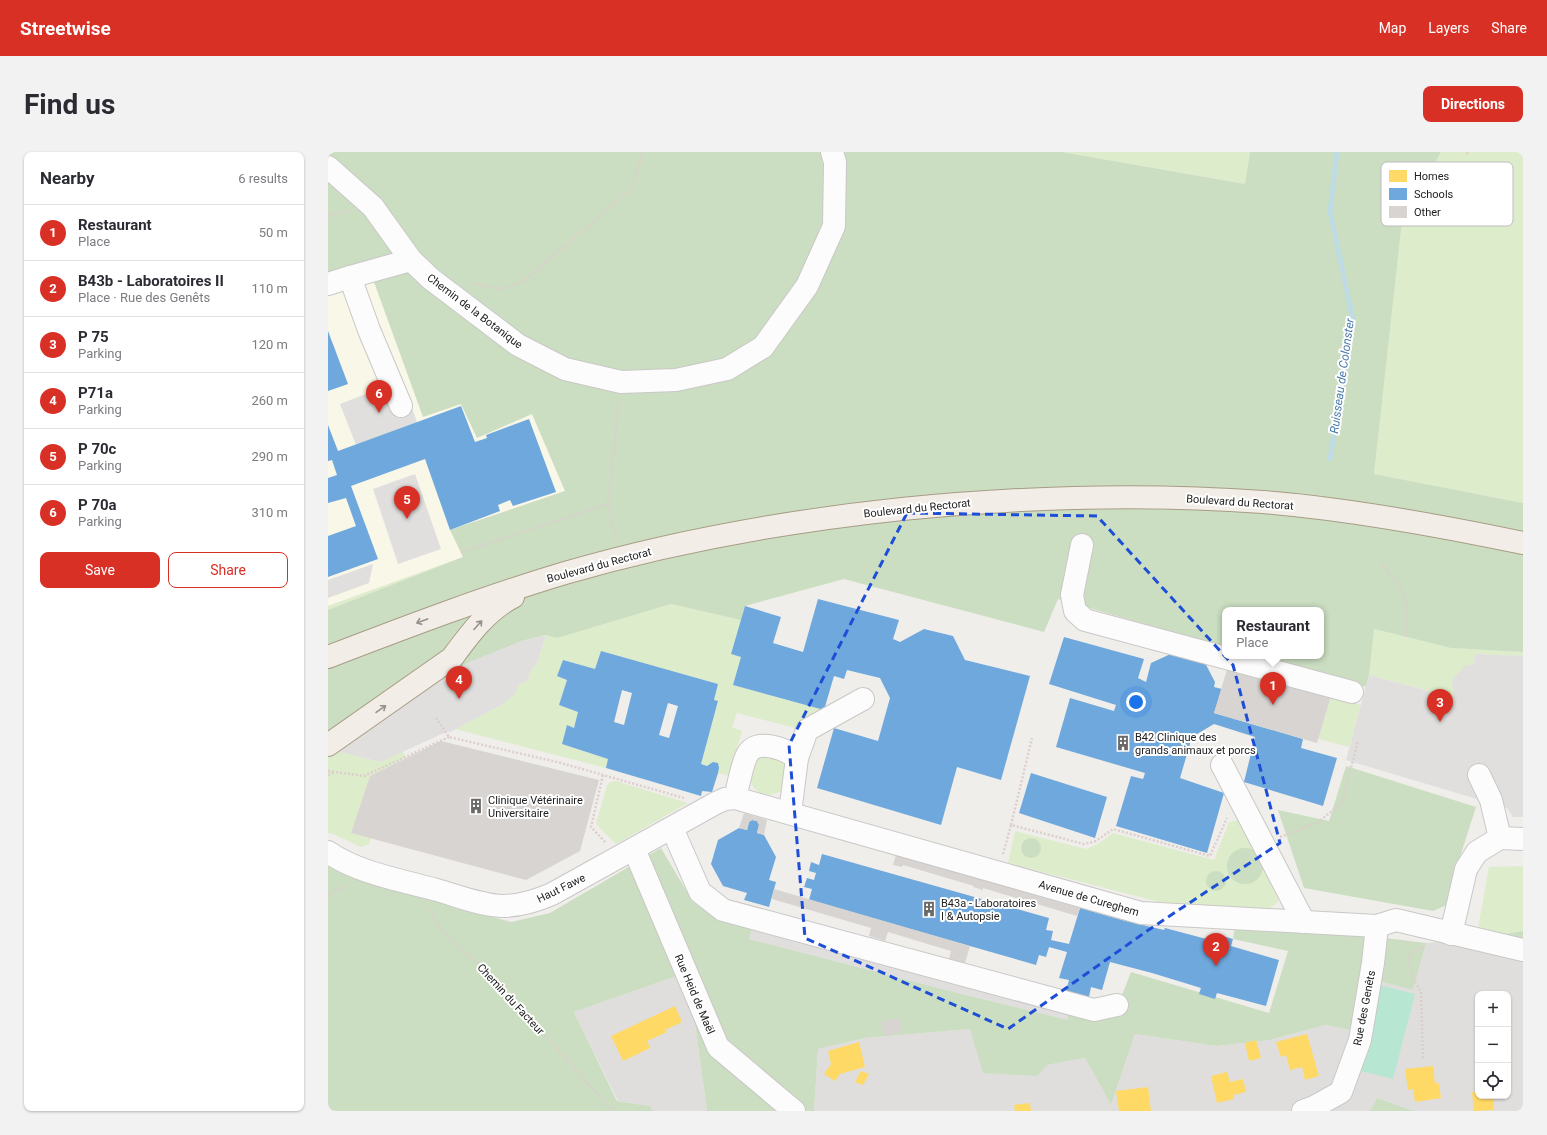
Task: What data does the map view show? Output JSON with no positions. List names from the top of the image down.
{
  "streets": {
    "main road": ["Boulevard du Rectorat"],
    "street": [
      "Chemin de la Botanique",
      "Haut Fawe",
      "Avenue de Cureghem",
      "Rue Heid de Maël",
      "Rue des Genêts"
    ],
    "path": ["Chemin du Facteur"]
  },
  "crossings": [
    ["Haut Fawe", "Avenue de Cureghem"],
    ["Haut Fawe", "Rue Heid de Maël"],
    ["Haut Fawe", "Chemin du Facteur"],
    ["Avenue de Cureghem", "Rue des Genêts"]
  ],
  "water": ["Ruisseau de Colonster"],
  "places": {
    "building": ["B42 Clinique des grands animaux et porcs", "Clinique Vétérinaire Universitaire", "B43a - Laboratoires I & Autopsie"]
  },
  "legend": ["Homes", "Schools", "Other"],
  "page": {
    "header": "Streetwise",
    "nav": ["Map", "Layers", "Share"],
    "buttons": [
      "Directions",
      ["Save", "Share"]
    ],
    "title": "Find us",
    "heading": ["Nearby", "6 results"],
    "list": [
      {
        "mark": "1",
        "name": "Restaurant",
        "note": "Place",
        "value": "50 m"
      },
      {
        "mark": "2",
        "name": "B43b - Laboratoires II",
        "note": "Place · Rue des Genêts",
        "value": "110 m"
      },
      {
        "mark": "3",
        "name": "P 75",
        "note": "Parking",
        "value": "120 m"
      },
      {
        "mark": "4",
        "name": "P71a",
        "note": "Parking",
        "value": "260 m"
      },
      {
        "mark": "5",
        "name": "P 70c",
        "note": "Parking",
        "value": "290 m"
      },
      {
        "mark": "6",
        "name": "P 70a",
        "note": "Parking",
        "value": "310 m"
      }
    ],
    "pins": [
      "6",
      "5",
      "4",
      "1",
      "3",
      "2"
    ],
    "popup": ["Restaurant", "Place"],
    "map_buttons": ["+", "−"]
  }
}
